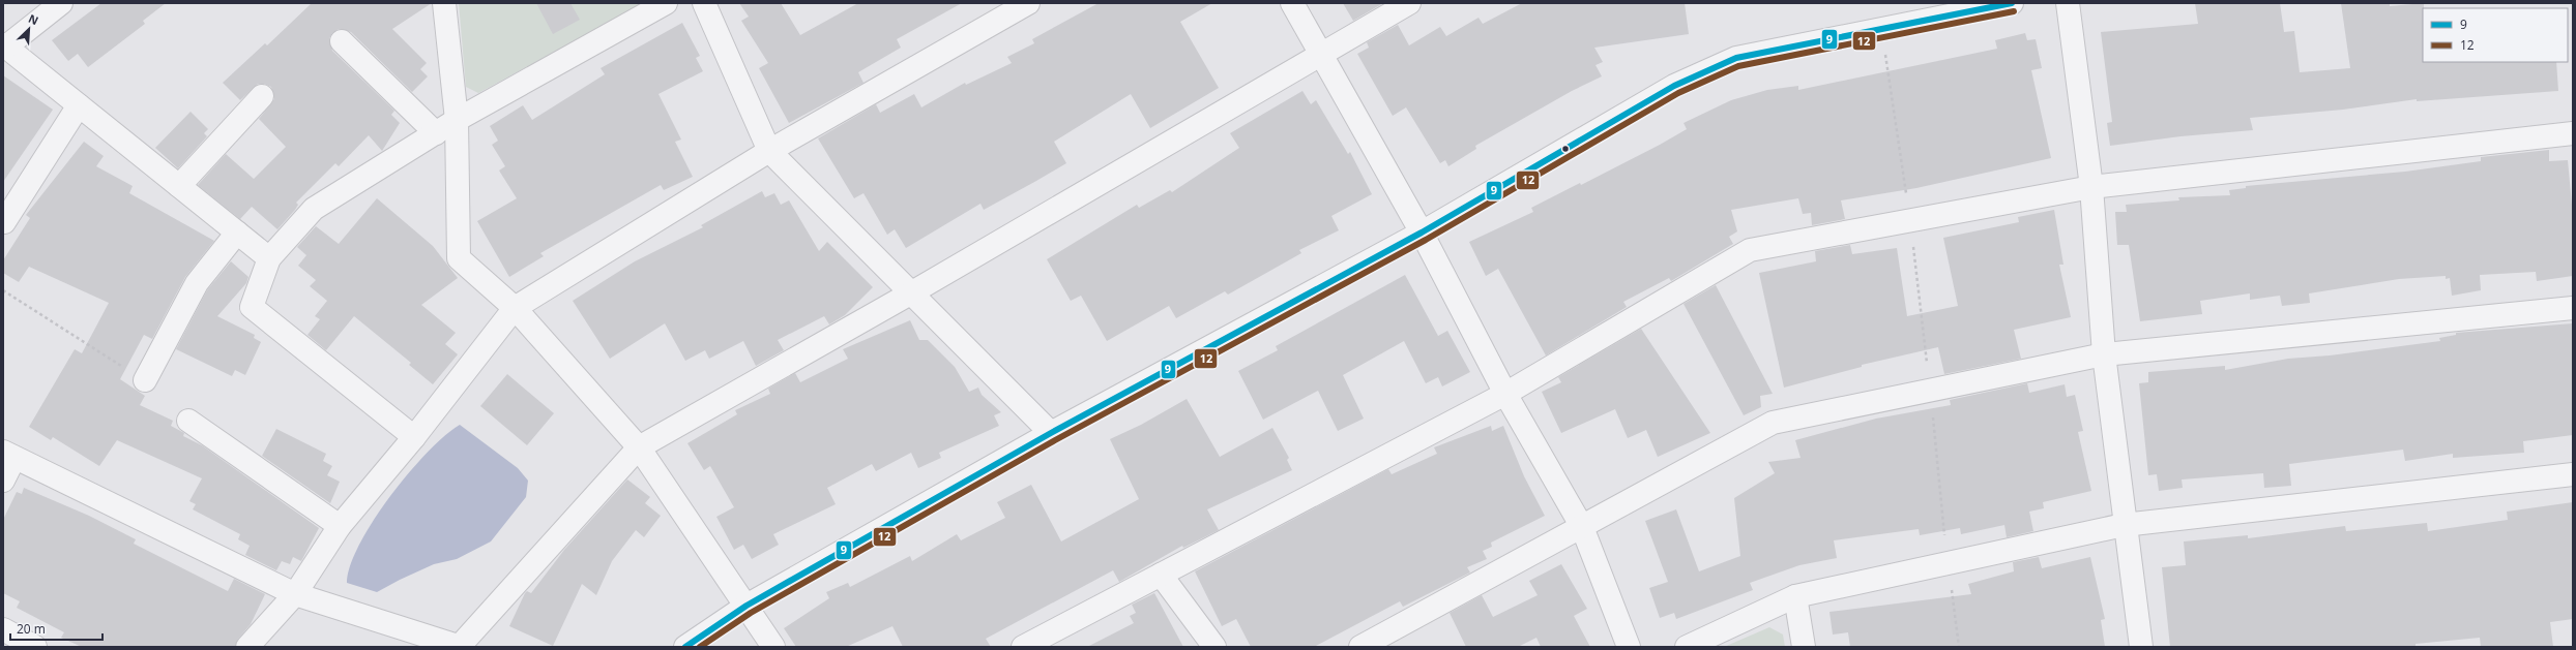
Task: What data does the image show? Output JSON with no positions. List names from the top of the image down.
{
  "lines": ["transit line 9", "transit line 12"],
  "legend": ["9", "12"],
  "scale_bar": "20 m",
  "north": "top right"
}
